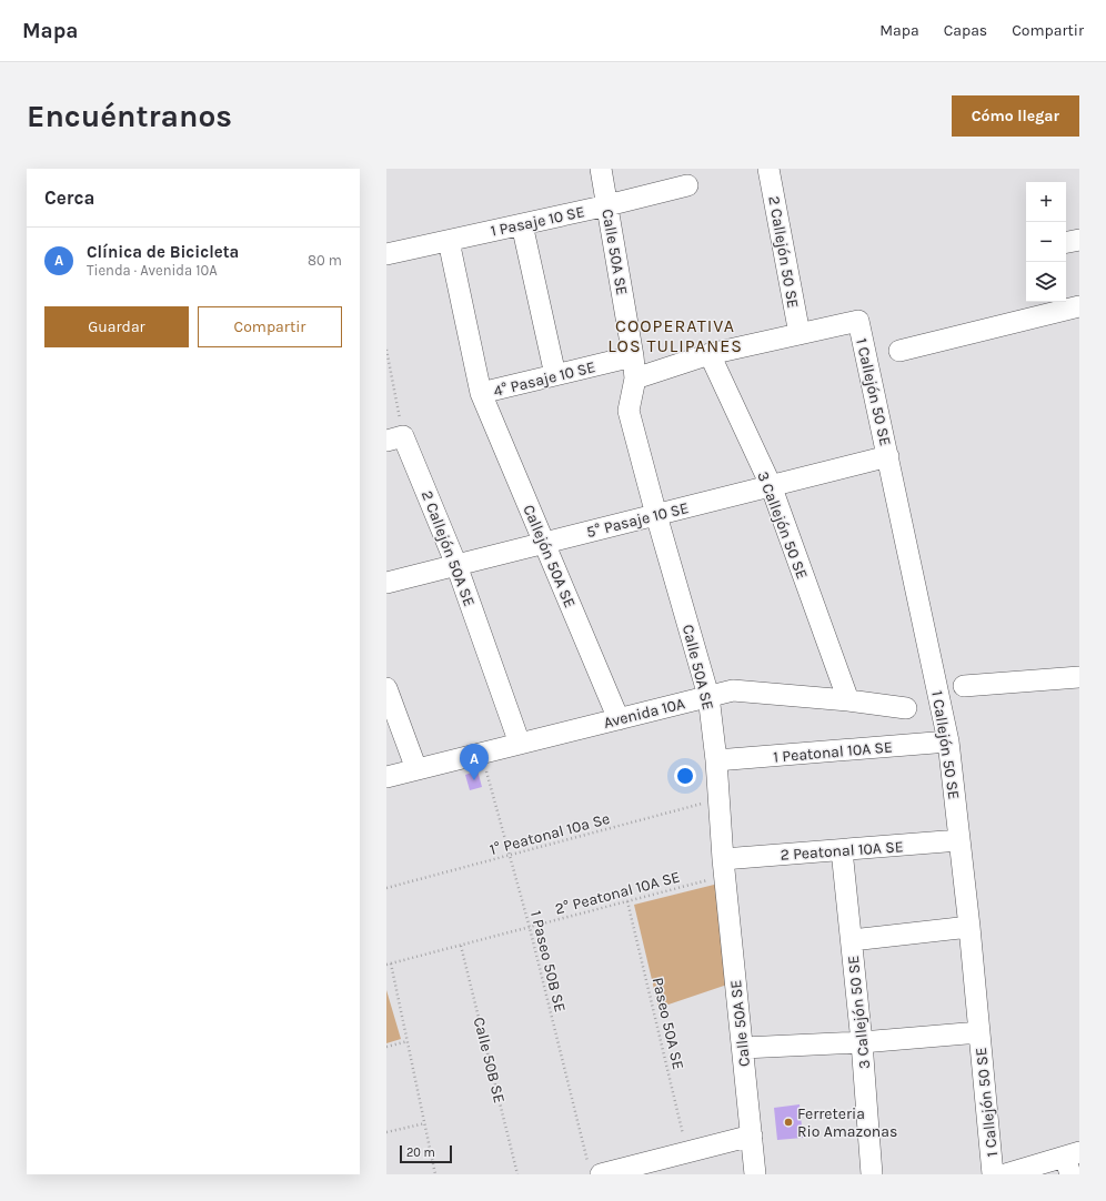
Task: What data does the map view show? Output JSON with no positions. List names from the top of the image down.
{
  "streets": {
    "street": [
      "1 Pasaje 10 SE",
      "Calle 50A SE",
      "2 Callejón 50 SE",
      "4° Pasaje 10 SE",
      "1 Callejón 50 SE",
      "5° Pasaje 10 SE",
      "3 Callejón 50 SE",
      "2 Callejón 50A SE",
      "Callejón 50A SE",
      "Avenida 10A",
      "1 Peatonal 10A SE",
      "2 Peatonal 10A SE"
    ],
    "path": [
      "1° Peatonal 10a Se",
      "2° Peatonal 10A SE",
      "1 Paseo 50B SE",
      "Paseo 50A SE",
      "Calle 50B SE"
    ]
  },
  "crossings": [
    ["1 Pasaje 10 SE", "Calle 50A SE"],
    ["1 Pasaje 10 SE", "Callejón 50A SE"],
    ["Calle 50A SE", "4° Pasaje 10 SE"],
    ["Calle 50A SE", "5° Pasaje 10 SE"],
    ["Calle 50A SE", "Avenida 10A"],
    ["Calle 50A SE", "1 Peatonal 10A SE"],
    ["Calle 50A SE", "1° Peatonal 10a Se"],
    ["Calle 50A SE", "2 Peatonal 10A SE"],
    ["Calle 50A SE", "2° Peatonal 10A SE"],
    ["2 Callejón 50 SE", "1 Callejón 50 SE"],
    ["4° Pasaje 10 SE", "Callejón 50A SE"],
    ["1 Callejón 50 SE", "5° Pasaje 10 SE"],
    ["1 Callejón 50 SE", "1 Peatonal 10A SE"],
    ["1 Callejón 50 SE", "2 Peatonal 10A SE"],
    ["5° Pasaje 10 SE", "3 Callejón 50 SE"],
    ["5° Pasaje 10 SE", "2 Callejón 50A SE"],
    ["5° Pasaje 10 SE", "Callejón 50A SE"],
    ["3 Callejón 50 SE", "Avenida 10A"],
    ["3 Callejón 50 SE", "2 Peatonal 10A SE"],
    ["2 Callejón 50A SE", "Avenida 10A"],
    ["Callejón 50A SE", "Avenida 10A"],
    ["Avenida 10A", "1 Paseo 50B SE"],
    ["1° Peatonal 10a Se", "1 Paseo 50B SE"],
    ["2 Peatonal 10A SE", "2° Peatonal 10A SE"],
    ["2° Peatonal 10A SE", "1 Paseo 50B SE"],
    ["2° Peatonal 10A SE", "Paseo 50A SE"],
    ["2° Peatonal 10A SE", "Calle 50B SE"]
  ],
  "districts": ["COOPERATIVA LOS TULIPANES"],
  "places": ["Ferreteria Rio Amazonas"],
  "scale_bar": "20 m",
  "page": {
    "header": "Mapa",
    "nav": ["Mapa", "Capas", "Compartir"],
    "buttons": [
      "Cómo llegar",
      ["Guardar", "Compartir"]
    ],
    "title": "Encuéntranos",
    "heading": "Cerca",
    "map_buttons": ["+", "−"],
    "list": [
      {
        "mark": "A",
        "name": "Clínica de Bicicleta",
        "note": "Tienda · Avenida 10A",
        "value": "80 m"
      }
    ],
    "pins": "A",
    "scale": "20 m"
  }
}
